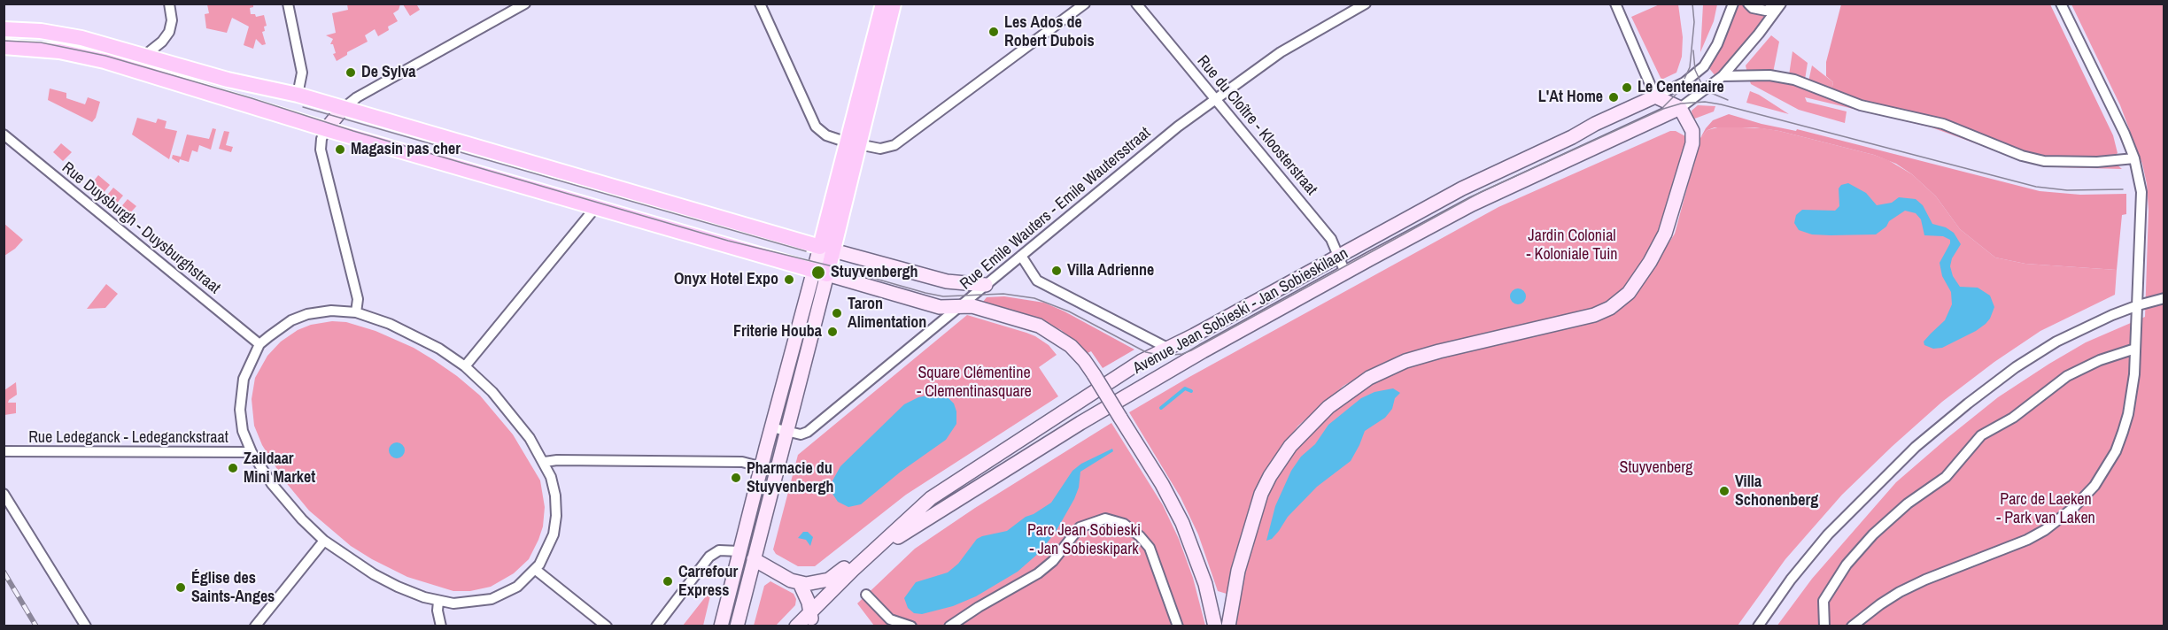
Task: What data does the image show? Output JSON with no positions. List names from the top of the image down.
{
  "streets": {
    "street": [
      "Rue du Cloître - Kloosterstraat",
      "Rue Emile Wauters - Emile Wautersstraat",
      "Rue Duysburgh - Duysburghstraat",
      "Avenue Jean Sobieski - Jan Sobieskilaan",
      "Rue Ledeganck - Ledeganckstraat"
    ]
  },
  "crossings": [
    ["Rue du Cloître - Kloosterstraat", "Rue Emile Wauters - Emile Wautersstraat"],
    ["Rue du Cloître - Kloosterstraat", "Avenue Jean Sobieski - Jan Sobieskilaan"]
  ],
  "parks": [
    "Jardin Colonial - Koloniale Tuin",
    "Square Clémentine - Clementinasquare",
    "Stuyvenberg",
    "Parc de Laeken - Park van Laken",
    "Parc Jean Sobieski - Jan Sobieskipark"
  ],
  "places": [
    "Les Ados de Robert Dubois",
    "De Sylva",
    "Le Centenaire",
    "L'At Home",
    "Magasin pas cher",
    "Villa Adrienne",
    "Stuyvenbergh",
    "Onyx Hotel Expo",
    "Taron Alimentation",
    "Friterie Houba",
    "Zaildaar Mini Market",
    "Pharmacie du Stuyvenbergh",
    "Villa Schonenberg",
    "Carrefour Express",
    "Église des Saints-Anges"
  ]
}
